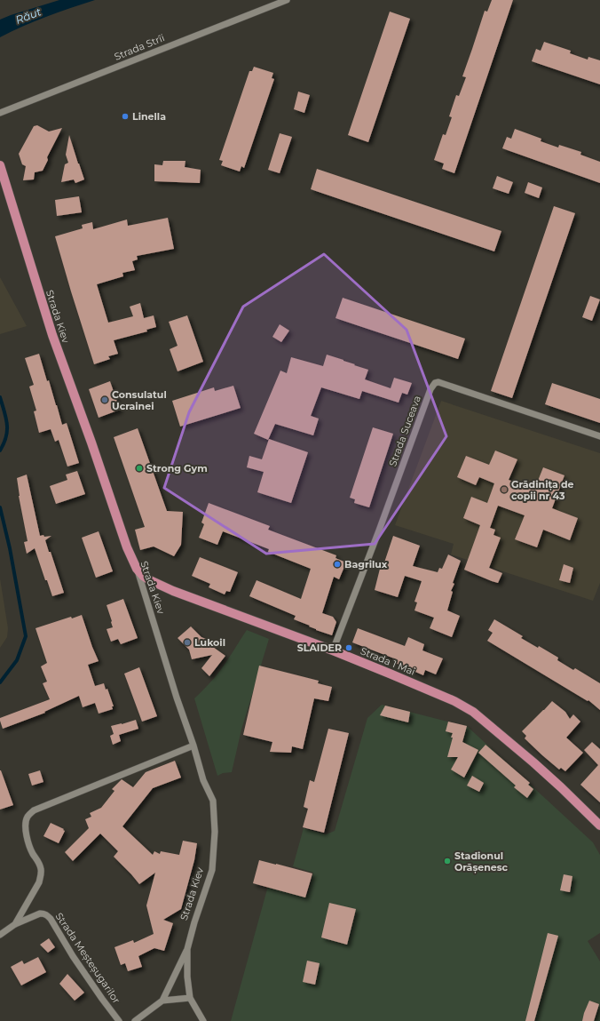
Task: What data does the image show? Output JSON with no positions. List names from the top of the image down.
{
  "streets": {
    "main road": ["Strada Kiev", "Strada 1 Mai"],
    "street": ["Strada Strîi", "Strada Suceava", "Strada Meșteșugarilor"]
  },
  "crossings": [
    ["Strada Kiev", "Strada 1 Mai"],
    ["Strada Suceava", "Strada 1 Mai"]
  ],
  "water": ["Răut"],
  "places": [
    "Linella",
    "Consulatul Ucrainei",
    "Strong Gym",
    "Grădinița de copii nr 43",
    "Bagrilux",
    "Lukoil",
    "SLAIDER",
    "Stadionul Orășenesc"
  ]
}
